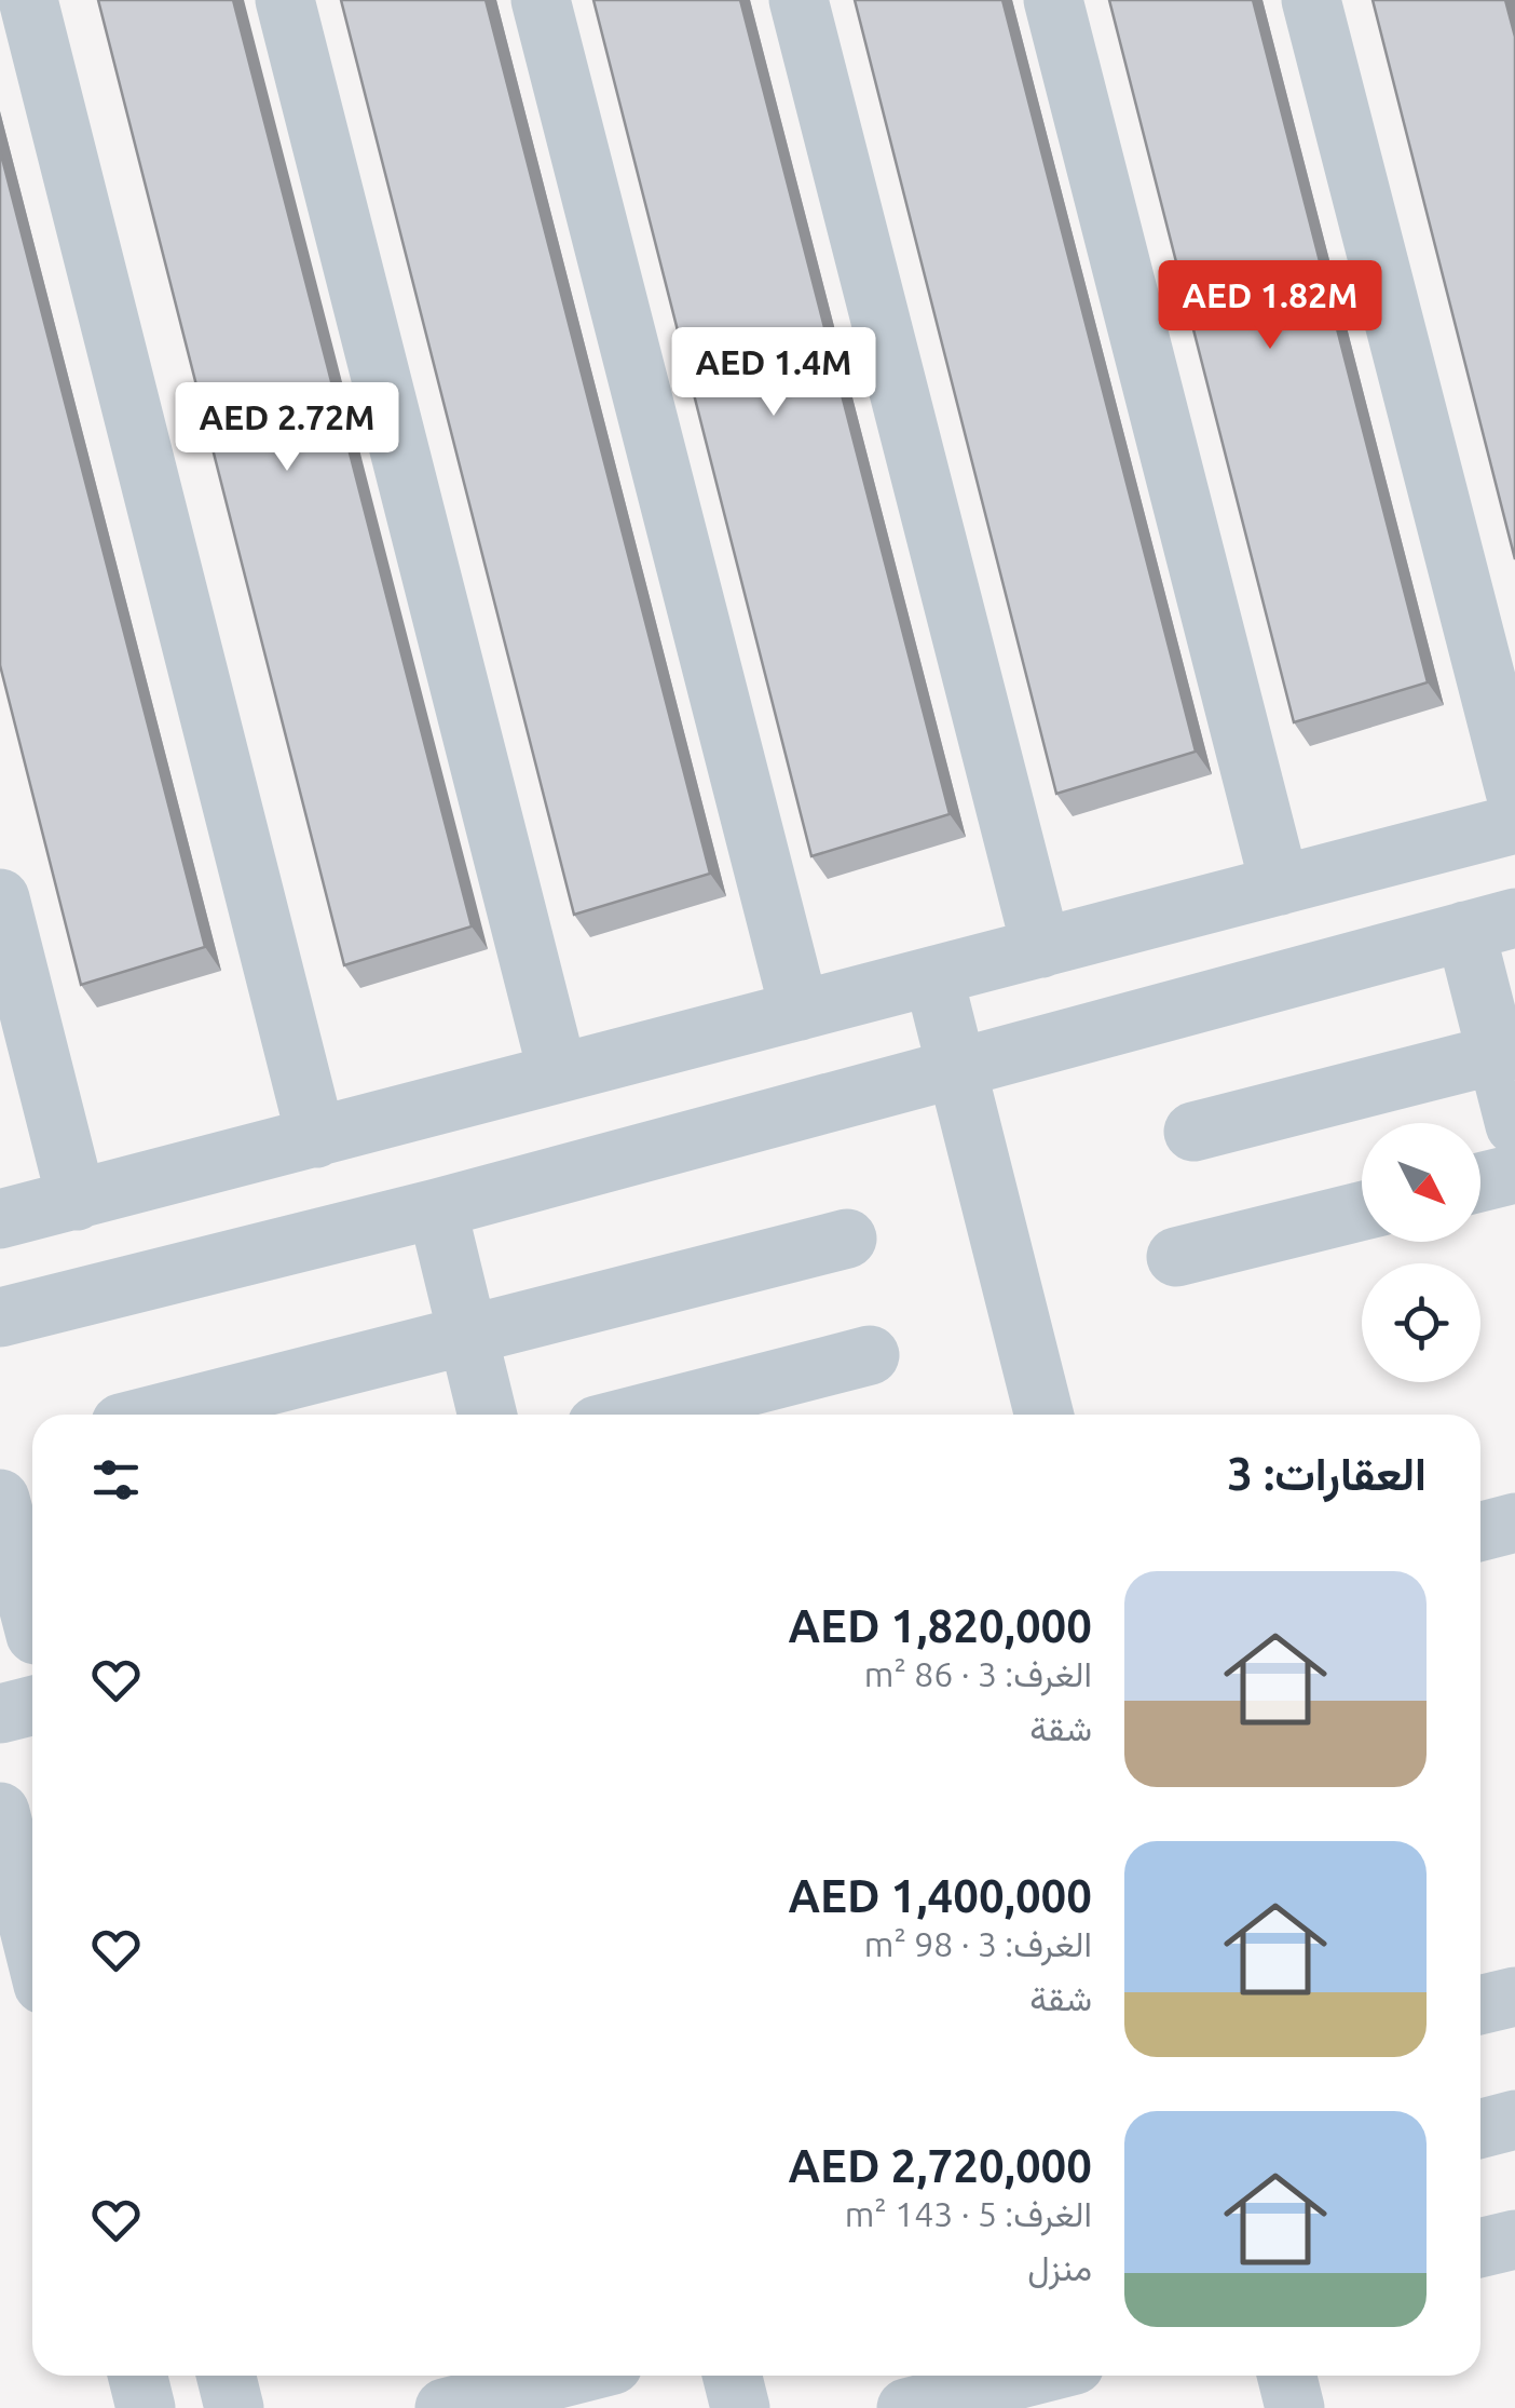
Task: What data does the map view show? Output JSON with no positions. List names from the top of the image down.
{
  "north": "bottom right",
  "page": {
    "price": ["AED 1.82M", "AED 1.4M", "AED 2.72M"],
    "heading": "العقارات: 3",
    "list": [
      {
        "name": "AED 1,820,000",
        "note": "الغرف: 3 · 86 m² · شقة"
      },
      {
        "name": "AED 1,400,000",
        "note": "الغرف: 3 · 98 m² · شقة"
      },
      {
        "name": "AED 2,720,000",
        "note": "الغرف: 5 · 143 m² · منزل"
      }
    ]
  }
}
